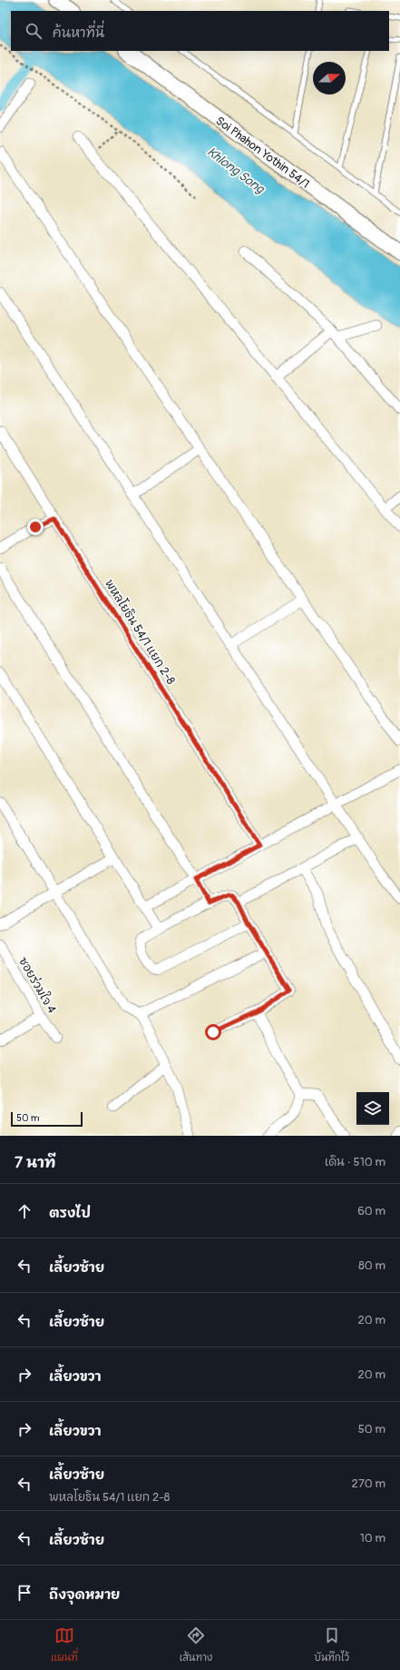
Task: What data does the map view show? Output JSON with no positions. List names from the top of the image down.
{
  "streets": {
    "street": ["Soi Phahon Yothin 54/1", "พหลโยธิน 54/1 แยก 2-8", "ซอยร่วมใจ 4"]
  },
  "water": ["Khlong Song"],
  "scale_bar": "50 m",
  "north": "right",
  "page": {
    "search": "ค้นหาที่นี่",
    "scale": "50 m",
    "heading": ["7 นาที", "เดิน · 510 m"],
    "list": [
      ["ตรงไป", "60 m"],
      ["เลี้ยวซ้าย", "80 m"],
      ["เลี้ยวซ้าย", "20 m"],
      ["เลี้ยวขวา", "20 m"],
      ["เลี้ยวขวา", "50 m"],
      ["เลี้ยวซ้าย", "พหลโยธิน 54/1 แยก 2-8", "270 m"],
      ["เลี้ยวซ้าย", "10 m"],
      "ถึงจุดหมาย"
    ],
    "nav": ["แผนที่", "เส้นทาง", "บันทึกไว้"]
  }
}
